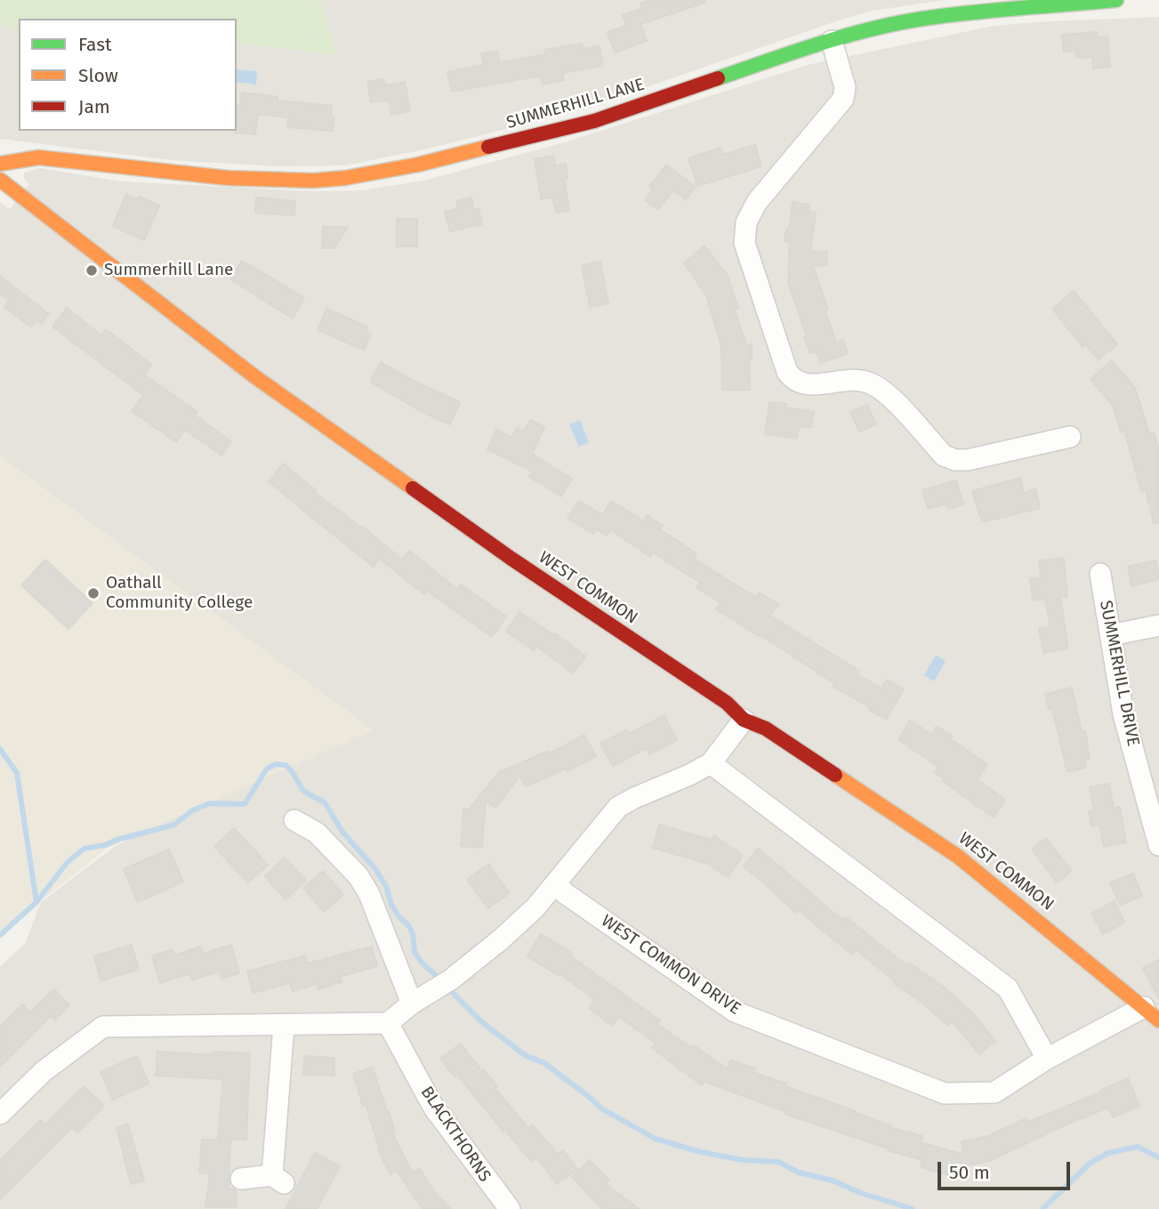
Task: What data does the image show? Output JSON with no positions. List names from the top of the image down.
{
  "streets": {
    "main road": ["SUMMERHILL LANE", "WEST COMMON"],
    "street": ["SUMMERHILL DRIVE", "WEST COMMON DRIVE", "BLACKTHORNS"]
  },
  "crossings": [
    ["WEST COMMON", "WEST COMMON DRIVE"]
  ],
  "places": ["Summerhill Lane", "Oathall Community College"],
  "legend": ["Fast", "Slow", "Jam"],
  "scale_bar": "50 m"
}
